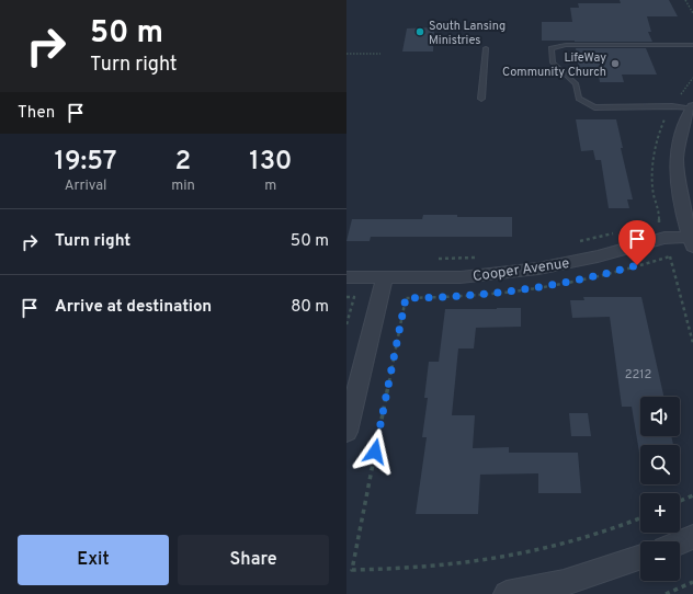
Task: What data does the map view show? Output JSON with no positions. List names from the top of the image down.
{
  "streets": {
    "street": ["Cooper Avenue"]
  },
  "places": ["South Lansing Ministries", "LifeWay Community Church"],
  "house_numbers": ["2212"],
  "page": {
    "turn": ["50 m", "Turn right"],
    "then": "Then",
    "eta": [
      "19:57",
      "Arrival",
      "2",
      "min",
      "130",
      "m"
    ],
    "list": [
      {
        "name": "Turn right",
        "value": "50 m"
      },
      {
        "name": "Arrive at destination",
        "value": "80 m"
      }
    ],
    "map_buttons": ["+", "−"],
    "buttons": ["Exit", "Share"]
  }
}
